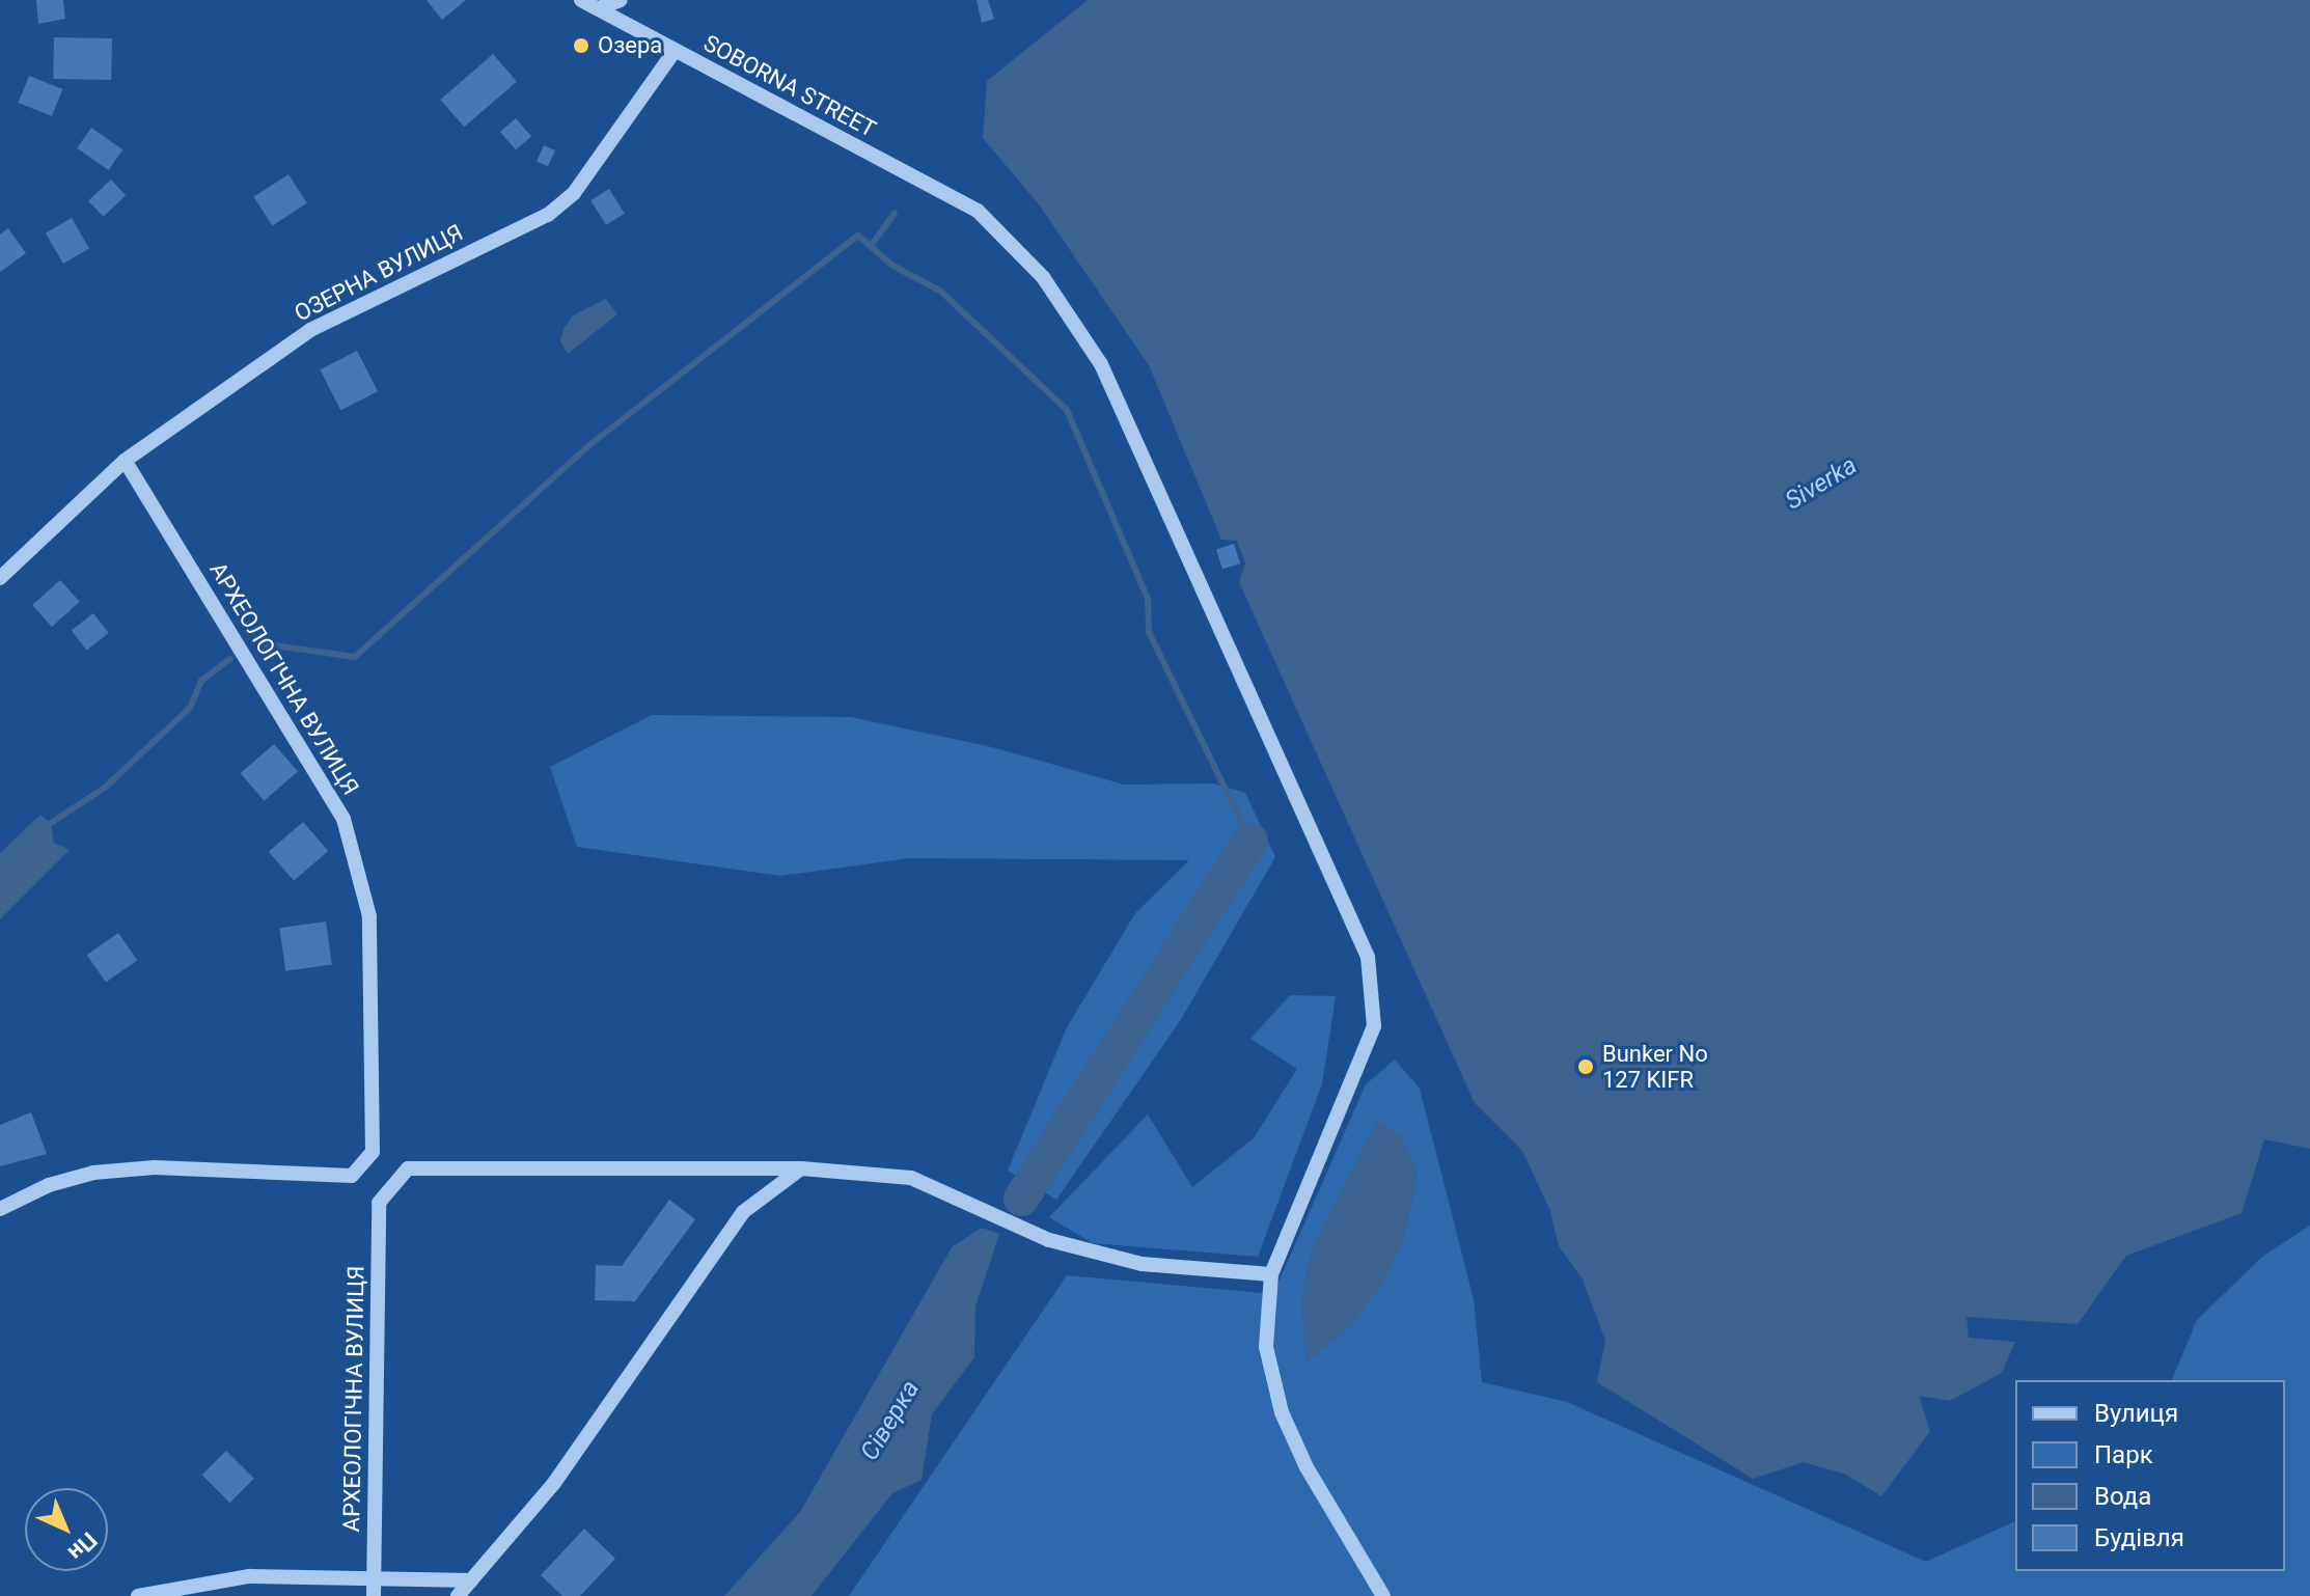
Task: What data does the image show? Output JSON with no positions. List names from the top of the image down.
{
  "streets": {
    "street": ["SOBORNA STREET", "ОЗЕРНА ВУЛИЦЯ", "АРХЕОЛОГІЧНА ВУЛИЦЯ"]
  },
  "crossings": [
    ["SOBORNA STREET", "ОЗЕРНА ВУЛИЦЯ"],
    ["ОЗЕРНА ВУЛИЦЯ", "АРХЕОЛОГІЧНА ВУЛИЦЯ"]
  ],
  "water": ["Siverka", "Сіверка"],
  "places": ["Озера", "Bunker No 127 KIFR"],
  "legend": [
    "Вулиця",
    "Парк",
    "Вода",
    "Будівля"
  ],
  "north": "bottom right"
}
